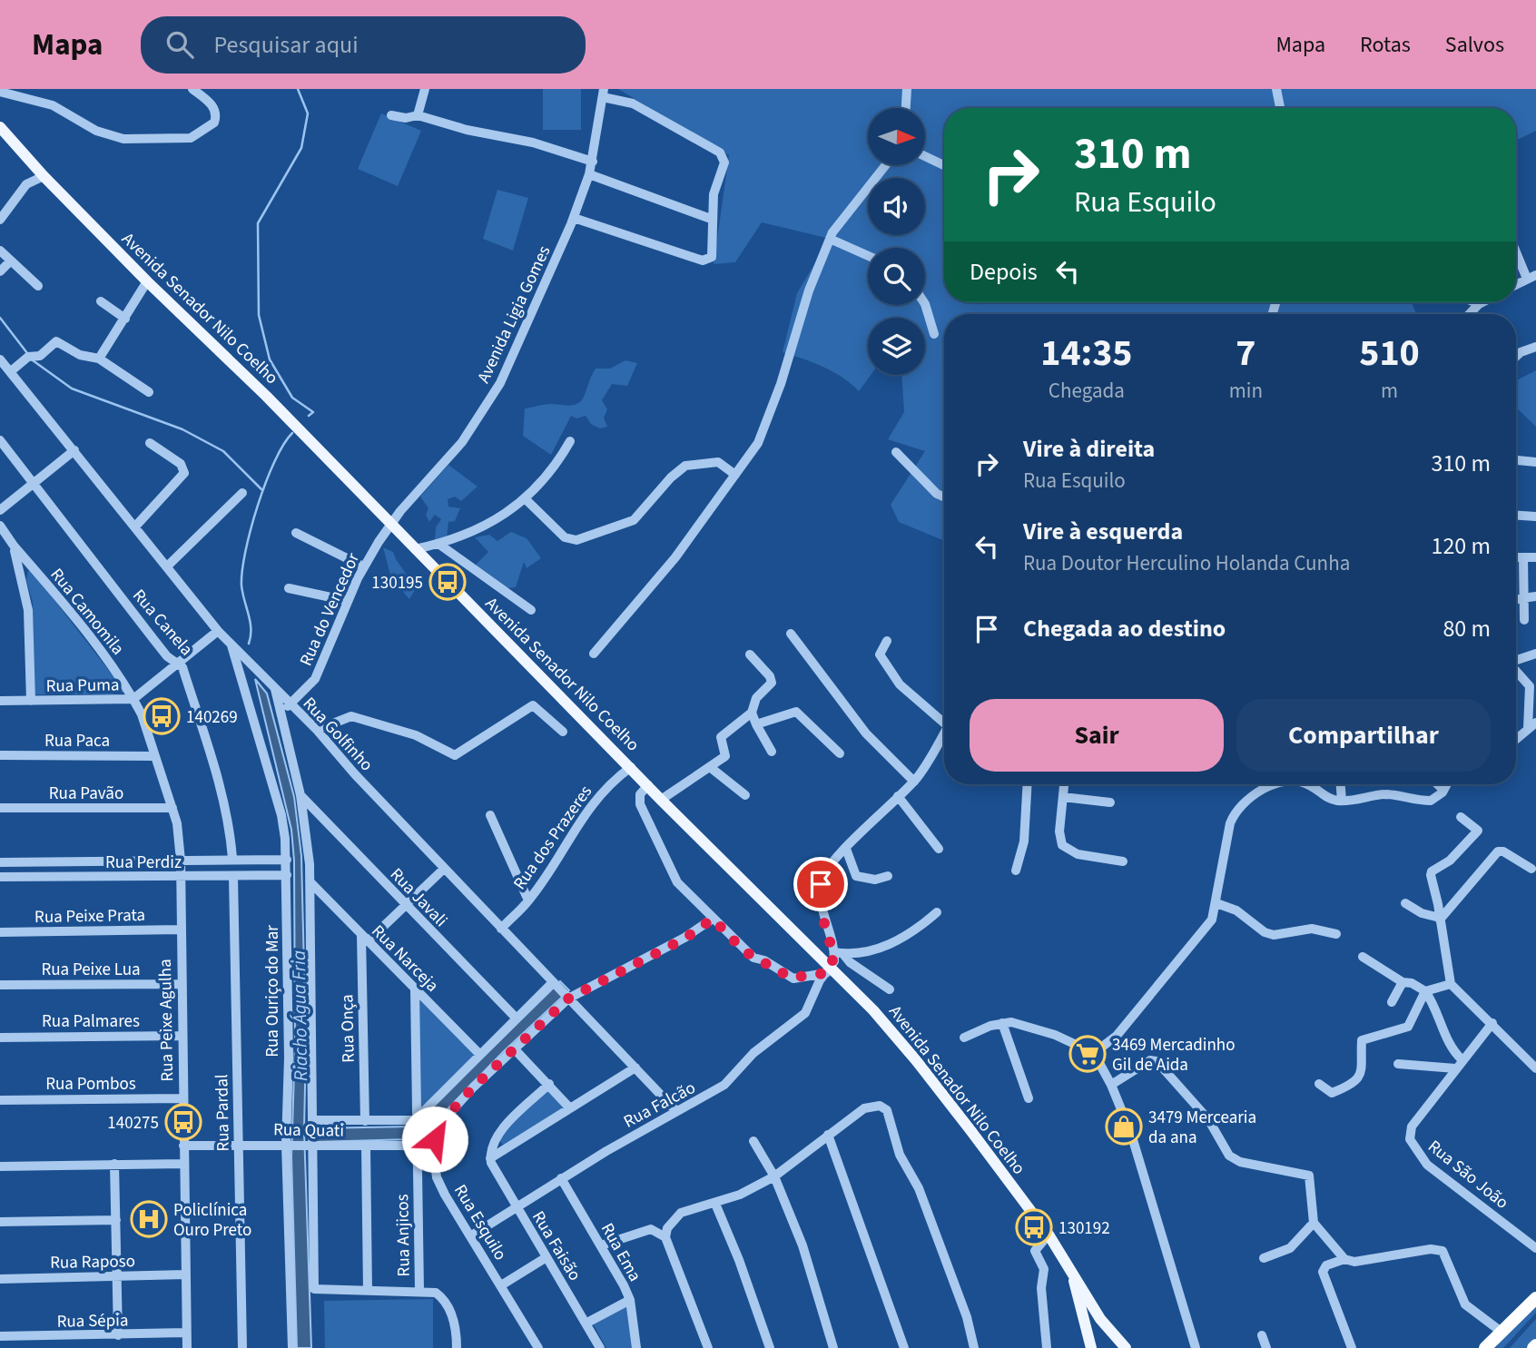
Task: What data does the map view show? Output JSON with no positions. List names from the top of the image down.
{
  "streets": {
    "main road": ["Avenida Senador Nilo Coelho"],
    "street": [
      "Avenida Ligia Gomes",
      "Rua do Vencedor",
      "Rua Camomila",
      "Rua Canela",
      "Rua Puma",
      "Rua Golfinho",
      "Rua Paca",
      "Rua Pavão",
      "Rua dos Prazeres",
      "Rua Perdiz",
      "Rua Javali",
      "Rua Peixe Prata",
      "Rua Narceja",
      "Rua Peixe Lua",
      "Rua Ouriço do Mar",
      "Rua Palmares",
      "Rua Peixe Agulha",
      "Rua Onça",
      "Rua Pombos",
      "Rua Falcão",
      "Rua Pardal",
      "Rua Quati",
      "Rua São João",
      "Rua Esquilo",
      "Rua Anjicos",
      "Rua Faisão",
      "Rua Ema",
      "Rua Raposo",
      "Rua Sépia"
    ]
  },
  "crossings": [
    ["Avenida Senador Nilo Coelho", "Avenida Ligia Gomes"],
    ["Avenida Senador Nilo Coelho", "Rua do Vencedor"],
    ["Avenida Senador Nilo Coelho", "Rua dos Prazeres"],
    ["Avenida Senador Nilo Coelho", "Rua Falcão"],
    ["Avenida Ligia Gomes", "Rua do Vencedor"],
    ["Rua do Vencedor", "Rua Golfinho"],
    ["Rua Camomila", "Rua Puma"],
    ["Rua Camomila", "Rua Peixe Agulha"],
    ["Rua Canela", "Rua Puma"],
    ["Rua Canela", "Rua Perdiz"],
    ["Rua Puma", "Rua Golfinho"],
    ["Rua Puma", "Rua Peixe Agulha"],
    ["Rua Golfinho", "Rua dos Prazeres"],
    ["Rua Golfinho", "Rua Ouriço do Mar"],
    ["Rua Golfinho", "Rua Falcão"],
    ["Rua Paca", "Rua Peixe Agulha"],
    ["Rua Pavão", "Rua Peixe Agulha"],
    ["Rua Perdiz", "Rua Ouriço do Mar"],
    ["Rua Perdiz", "Rua Peixe Agulha"],
    ["Rua Perdiz", "Rua Pardal"],
    ["Rua Peixe Prata", "Rua Peixe Agulha"],
    ["Rua Narceja", "Rua Onça"],
    ["Rua Narceja", "Rua Anjicos"],
    ["Rua Peixe Lua", "Rua Peixe Agulha"],
    ["Rua Ouriço do Mar", "Rua Quati"],
    ["Rua Palmares", "Rua Peixe Agulha"],
    ["Rua Peixe Agulha", "Rua Pombos"],
    ["Rua Peixe Agulha", "Rua Quati"],
    ["Rua Peixe Agulha", "Rua Raposo"],
    ["Rua Peixe Agulha", "Rua Sépia"],
    ["Rua Onça", "Rua Quati"],
    ["Rua Falcão", "Rua Esquilo"],
    ["Rua Falcão", "Rua Faisão"],
    ["Rua Falcão", "Rua Ema"],
    ["Rua Pardal", "Rua Quati"],
    ["Rua Quati", "Rua Esquilo"],
    ["Rua Quati", "Rua Anjicos"]
  ],
  "water": ["Riacho Água Fria"],
  "places": {
    "bus stop": [
      "130195",
      "140269",
      "140275",
      "130192"
    ],
    "supermarket": ["3469 Mercadinho Gil de Aida"],
    "shop": ["3479 Mercearia da ana"],
    "hospital": ["Policlínica Ouro Preto"]
  },
  "north": "right",
  "page": {
    "header": "Mapa",
    "search": "Pesquisar aqui",
    "nav": ["Mapa", "Rotas", "Salvos"],
    "turn": ["310 m", "Rua Esquilo"],
    "then": "Depois",
    "eta": [
      "14:35",
      "Chegada",
      "7",
      "min",
      "510",
      "m"
    ],
    "list": [
      {
        "name": "Vire à direita",
        "note": "Rua Esquilo",
        "value": "310 m"
      },
      {
        "name": "Vire à esquerda",
        "note": "Rua Doutor Herculino Holanda Cunha",
        "value": "120 m"
      },
      {
        "name": "Chegada ao destino",
        "value": "80 m"
      }
    ],
    "buttons": ["Sair", "Compartilhar"]
  }
}
